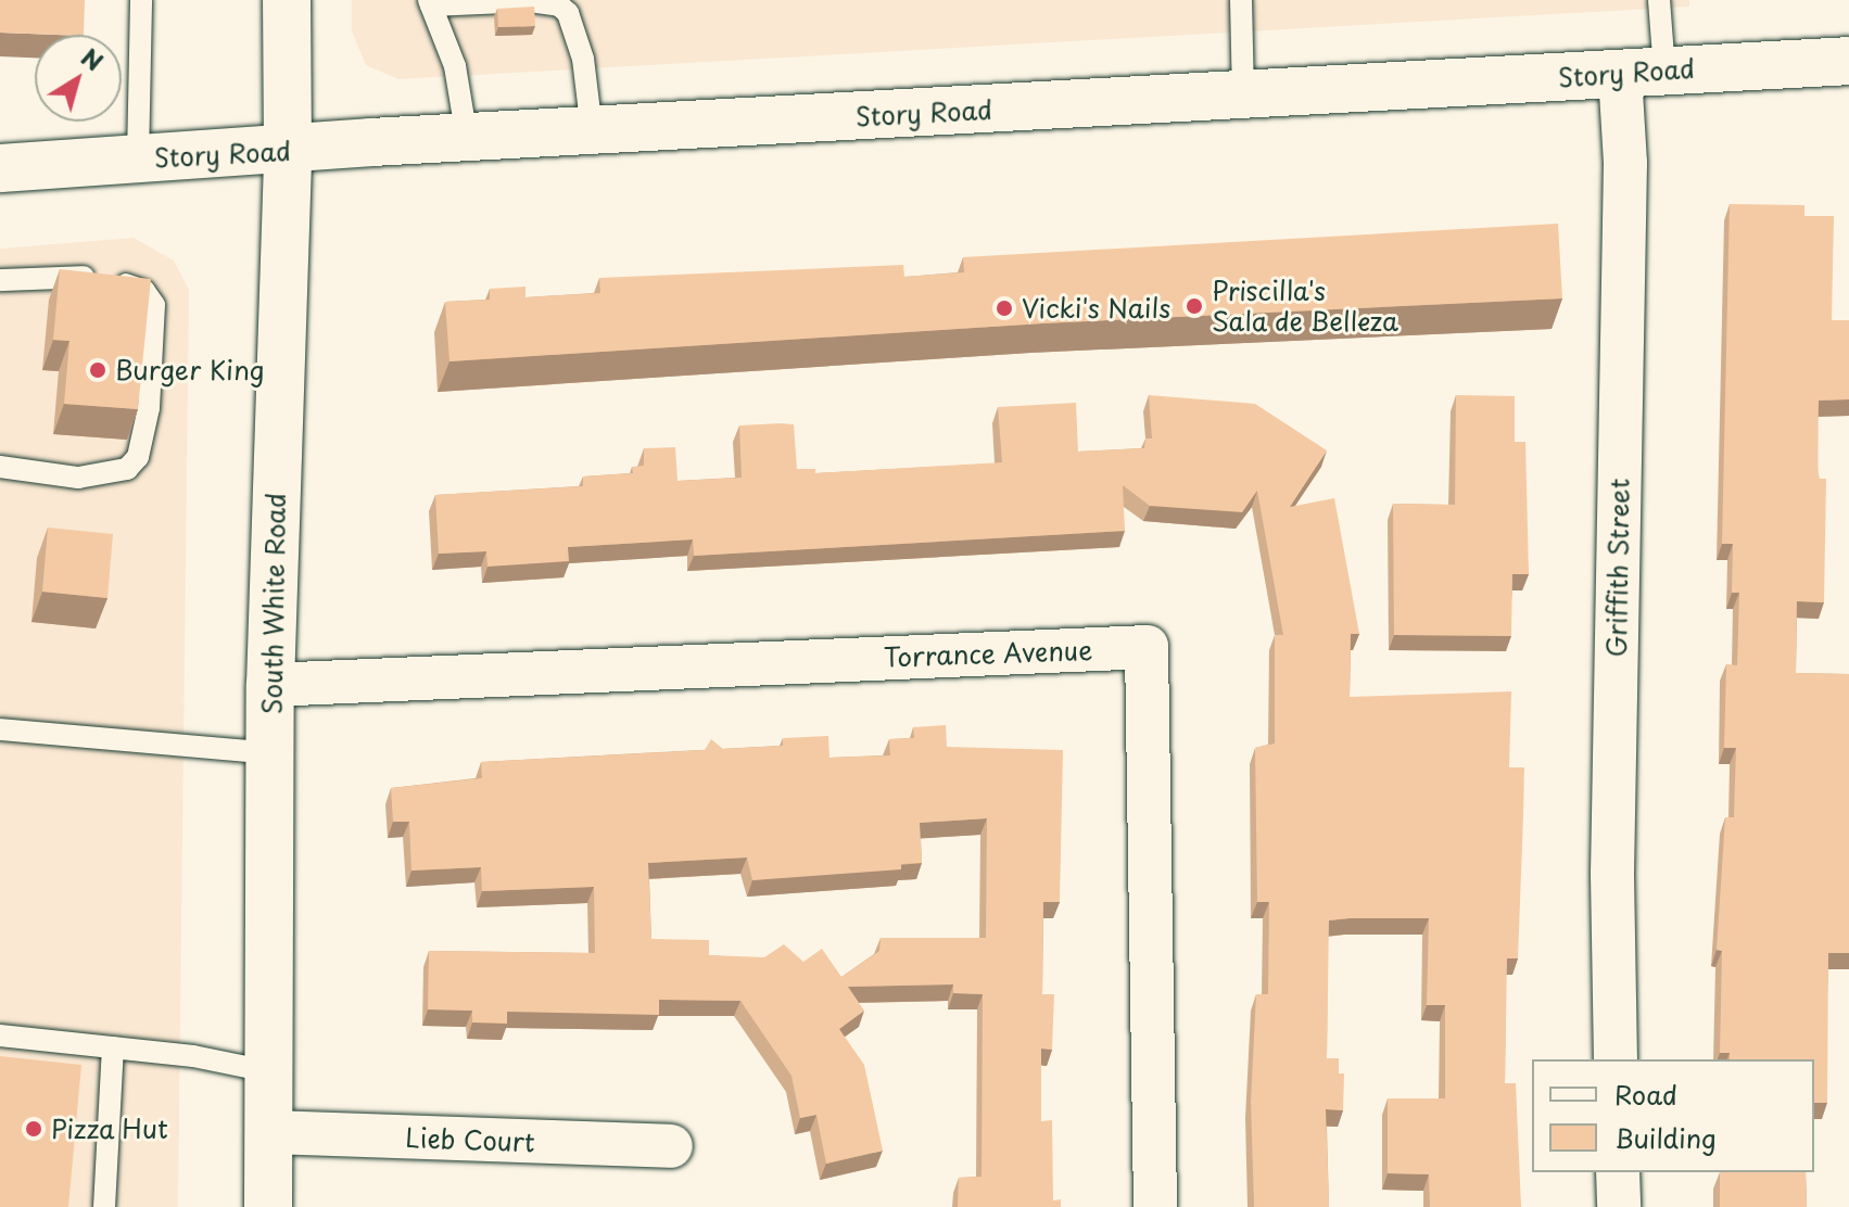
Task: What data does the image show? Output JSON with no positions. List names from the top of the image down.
{
  "streets": {
    "street": [
      "Story Road",
      "Griffith Street",
      "South White Road",
      "Torrance Avenue",
      "Lieb Court"
    ]
  },
  "crossings": [
    ["Story Road", "Griffith Street"],
    ["Story Road", "South White Road"],
    ["South White Road", "Torrance Avenue"],
    ["South White Road", "Lieb Court"]
  ],
  "places": [
    "Priscilla's Sala de Belleza",
    "Vicki's Nails",
    "Burger King",
    "Pizza Hut"
  ],
  "legend": ["Road", "Building"],
  "north": "top right"
}
